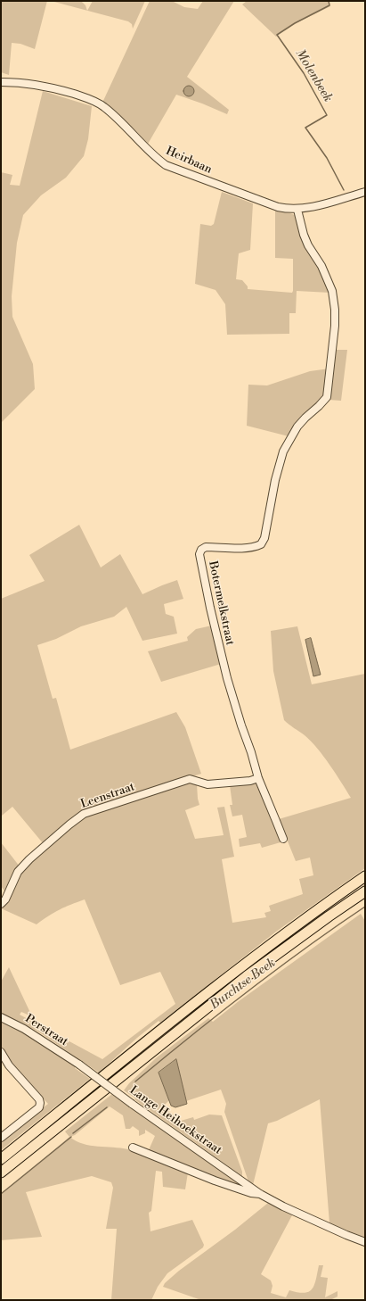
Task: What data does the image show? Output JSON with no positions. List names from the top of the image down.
{
  "streets": {
    "street": [
      "Heirbaan",
      "Botermelkstraat",
      "Leenstraat",
      "Perstraat",
      "Lange Heihoekstraat"
    ]
  },
  "crossings": [
    ["Heirbaan", "Botermelkstraat"],
    ["Botermelkstraat", "Leenstraat"],
    ["Perstraat", "Lange Heihoekstraat"]
  ],
  "water": ["Molenbeek", "Burchtse Beek"]
}
